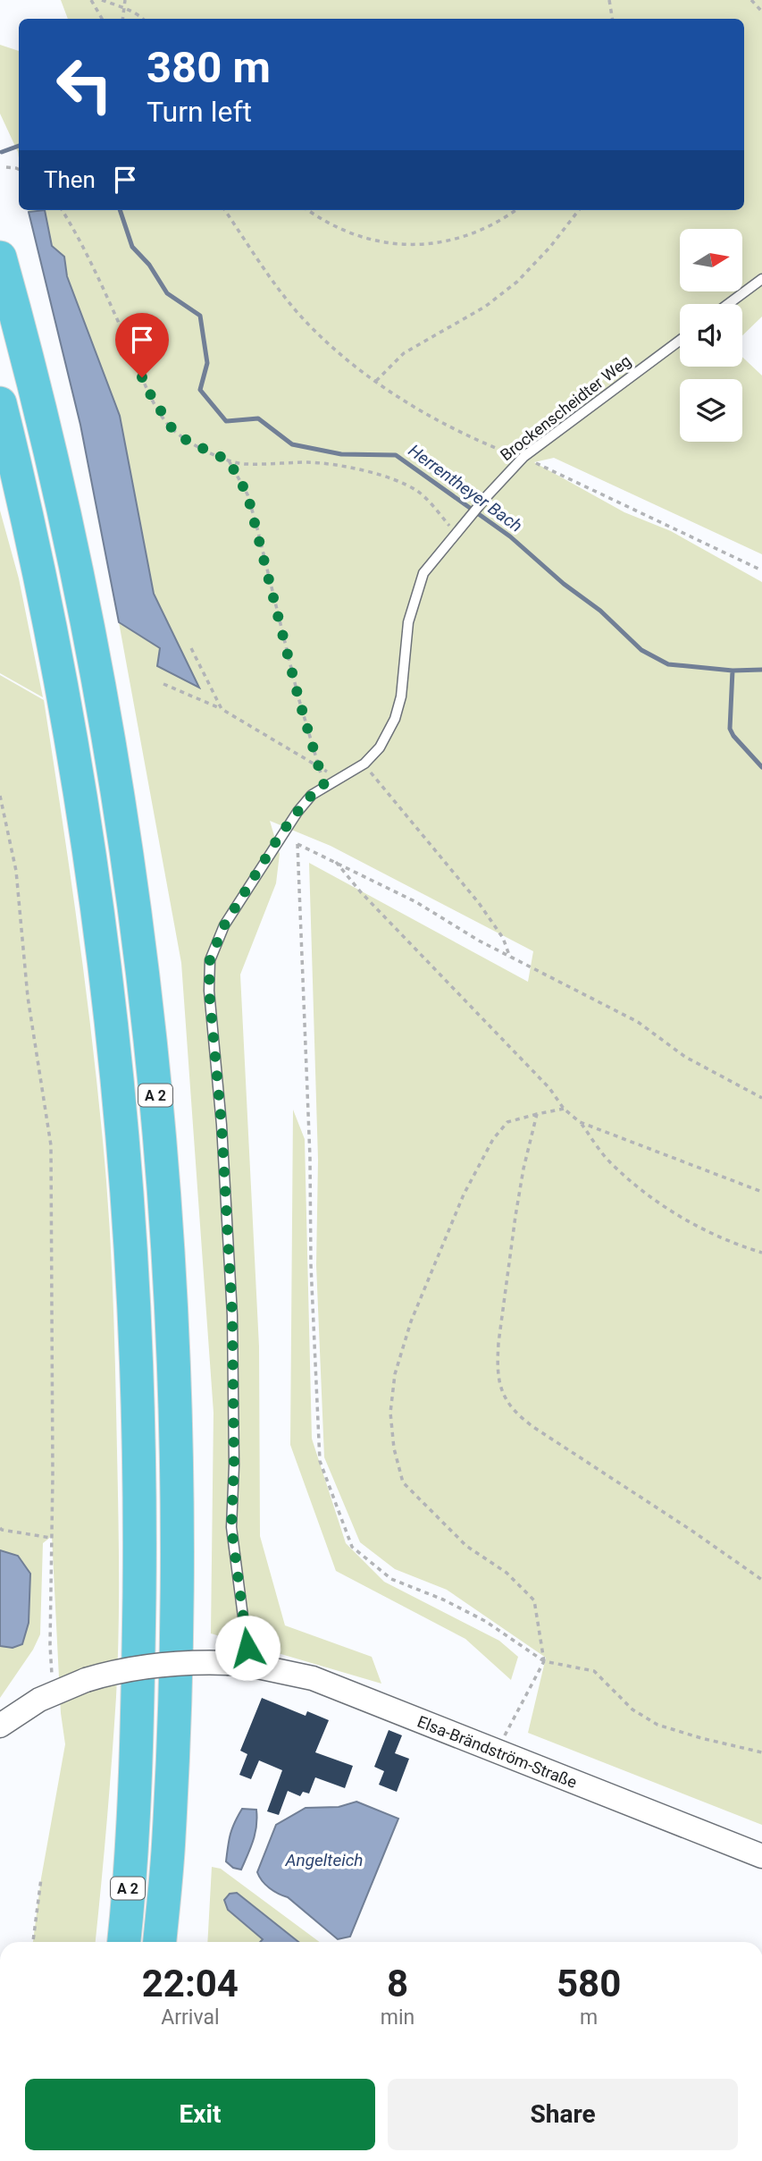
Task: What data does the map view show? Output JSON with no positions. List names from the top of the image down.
{
  "streets": {
    "highway": ["A 2"],
    "street": ["Elsa-Brändström-Straße"],
    "lane": ["Brockenscheidter Weg"]
  },
  "crossings": [
    ["Brockenscheidter Weg", "Elsa-Brändström-Straße"]
  ],
  "water": ["Herrentheyer Bach", "Angelteich"],
  "north": "right",
  "page": {
    "turn": ["380 m", "Turn left"],
    "then": "Then",
    "eta": [
      "22:04",
      "Arrival",
      "8",
      "min",
      "580",
      "m"
    ],
    "buttons": ["Exit", "Share"]
  }
}
